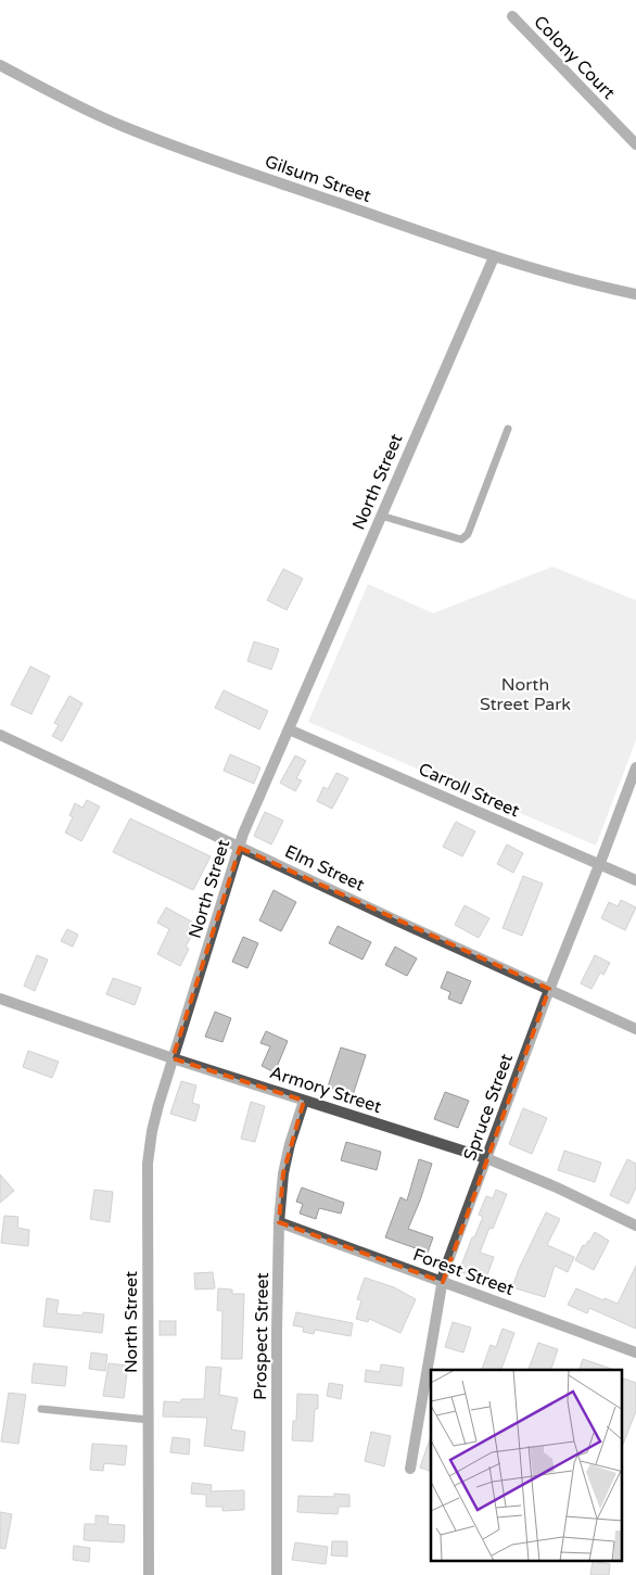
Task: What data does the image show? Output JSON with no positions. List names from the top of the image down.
{
  "streets": {
    "street": [
      "Colony Court",
      "Gilsum Street",
      "North Street",
      "Carroll Street",
      "Elm Street",
      "Armory Street",
      "Spruce Street",
      "Forest Street",
      "Prospect Street"
    ]
  },
  "crossings": [
    ["Gilsum Street", "North Street"],
    ["North Street", "Carroll Street"],
    ["North Street", "Elm Street"],
    ["North Street", "Armory Street"],
    ["Carroll Street", "Spruce Street"],
    ["Elm Street", "Spruce Street"],
    ["Armory Street", "Spruce Street"],
    ["Armory Street", "Prospect Street"],
    ["Spruce Street", "Forest Street"],
    ["Forest Street", "Prospect Street"]
  ],
  "parks": ["North Street Park"]
}
